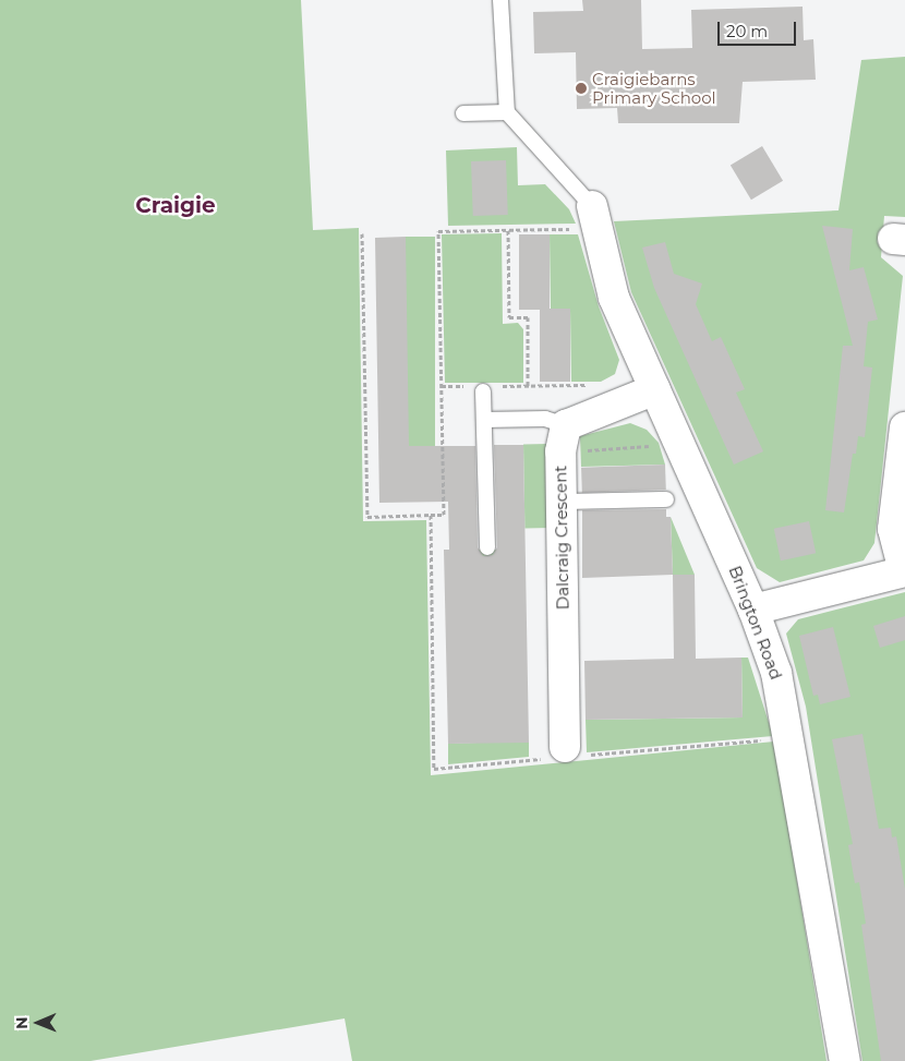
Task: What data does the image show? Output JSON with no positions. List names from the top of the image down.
{
  "streets": {
    "street": ["Dalcraig Crescent", "Brington Road"]
  },
  "districts": ["Craigie"],
  "places": ["Craigiebarns Primary School"],
  "scale_bar": "20 m",
  "north": "left"
}
